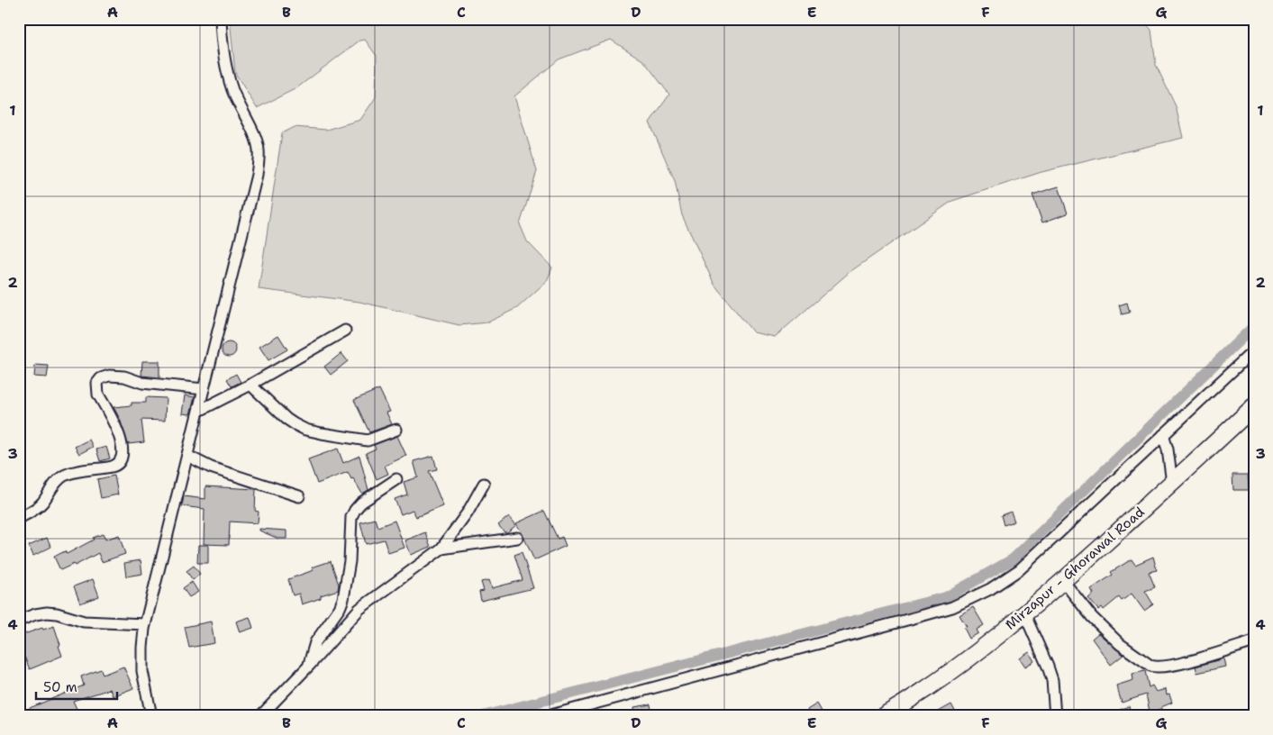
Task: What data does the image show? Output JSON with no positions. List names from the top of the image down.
{
  "streets": {
    "main road": ["Mirzapur - Ghorawal Road"]
  },
  "scale_bar": "50 m",
  "grid": {
    "columns": [
      "A",
      "B",
      "C",
      "D",
      "E",
      "F",
      "G"
    ],
    "rows": [
      "1",
      "2",
      "3",
      "4"
    ]
  }
}
